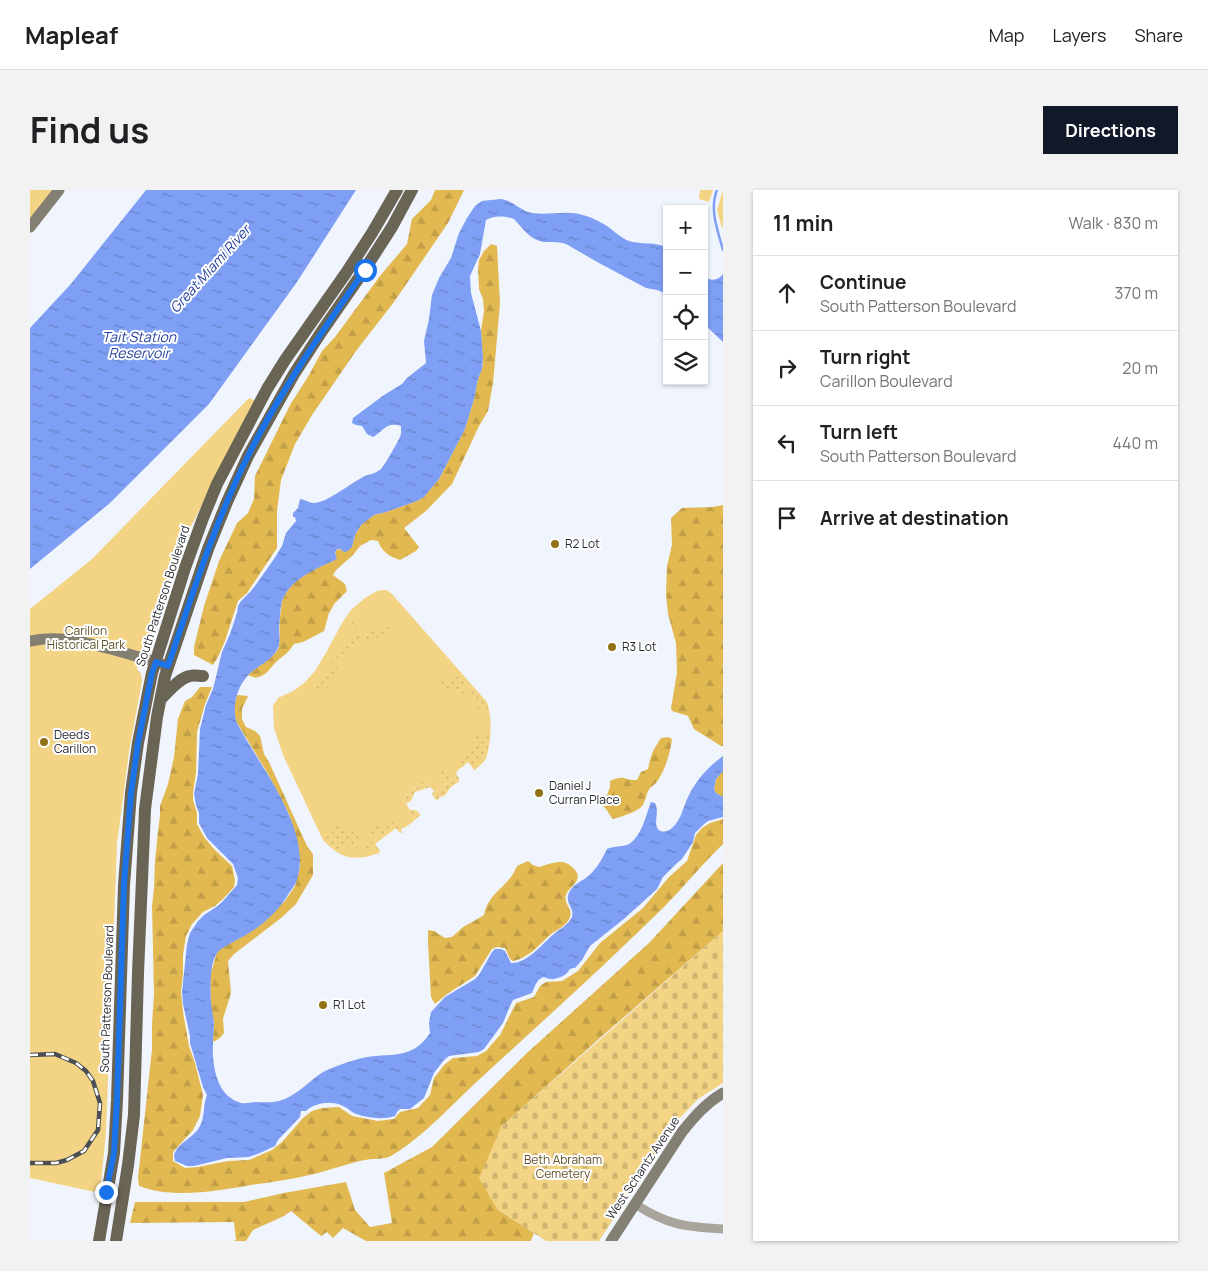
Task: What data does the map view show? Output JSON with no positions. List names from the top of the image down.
{
  "streets": {
    "main road": ["South Patterson Boulevard", "West Schantz Avenue"]
  },
  "water": ["Great Miami River", "Tait Station Reservoir"],
  "parks": ["Carillon Historical Park", "Beth Abraham Cemetery"],
  "places": [
    "R2 Lot",
    "R3 Lot",
    "Deeds Carillon",
    "Daniel J Curran Place",
    "R1 Lot"
  ],
  "page": {
    "header": "Mapleaf",
    "nav": ["Map", "Layers", "Share"],
    "title": "Find us",
    "buttons": "Directions",
    "heading": ["11 min", "Walk · 830 m"],
    "map_buttons": ["+", "−"],
    "list": [
      ["Continue", "South Patterson Boulevard", "370 m"],
      ["Turn right", "Carillon Boulevard", "20 m"],
      ["Turn left", "South Patterson Boulevard", "440 m"],
      "Arrive at destination"
    ]
  }
}
